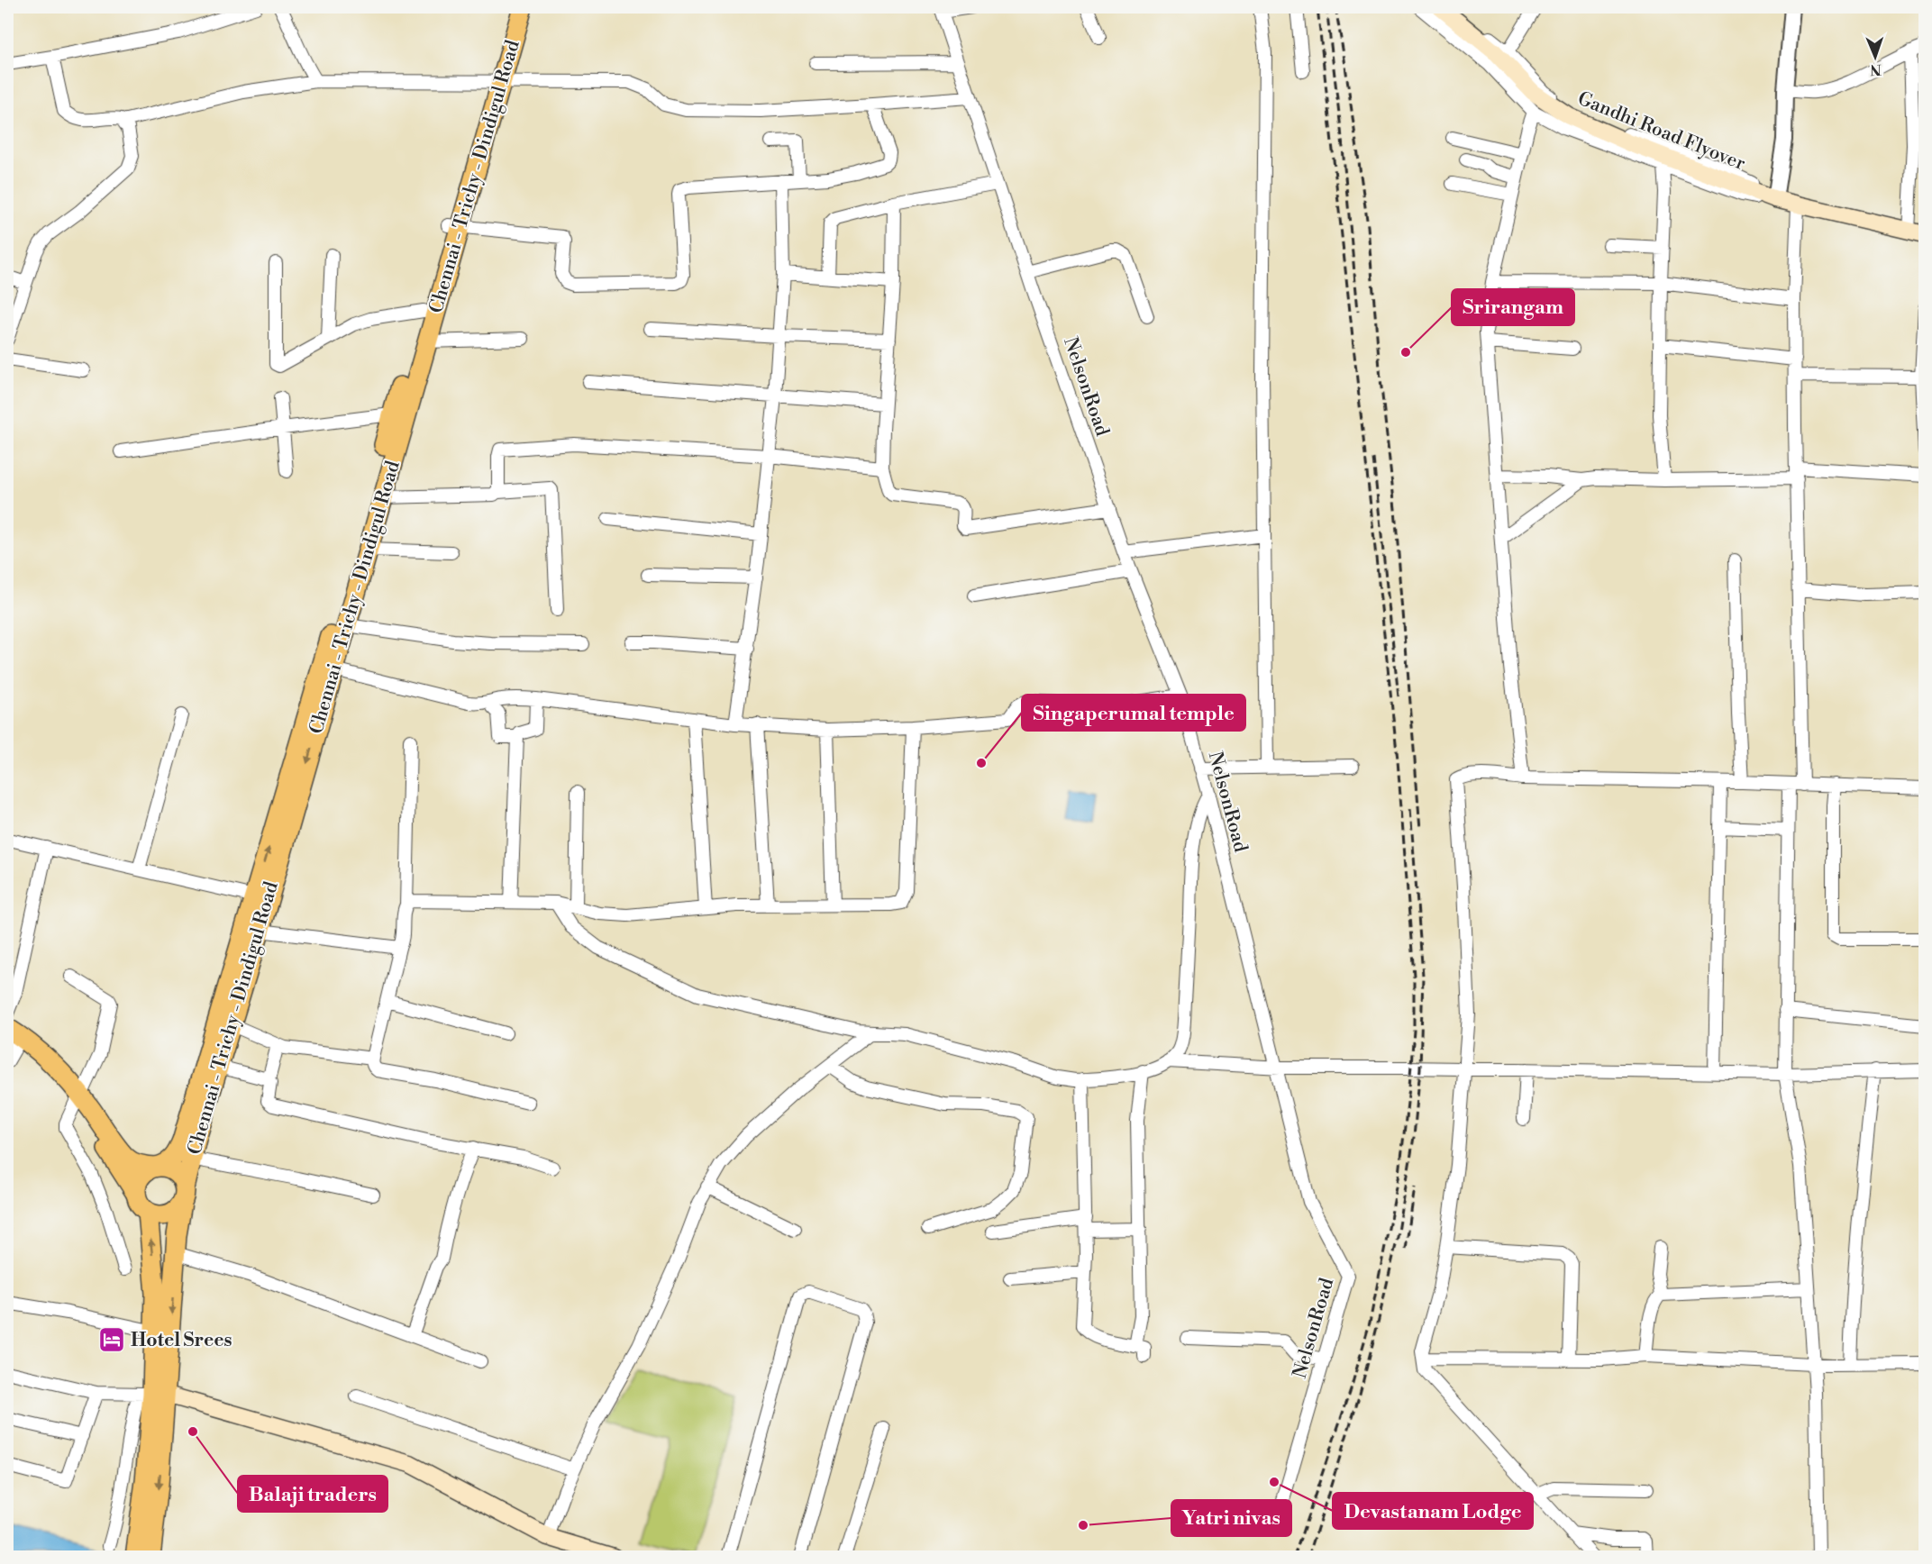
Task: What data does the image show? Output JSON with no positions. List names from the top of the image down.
{
  "streets": {
    "main road": ["Gandhi Road Flyover", "Chennai - Trichy - Dindigul Road"],
    "street": ["NelsonRoad"]
  },
  "places": {
    "other": [
      "Srirangam",
      "Singaperumal temple",
      "Balaji traders",
      "Devastanam Lodge",
      "Yatri nivas"
    ],
    "hotel": ["Hotel Srees"]
  },
  "north": "bottom"
}
